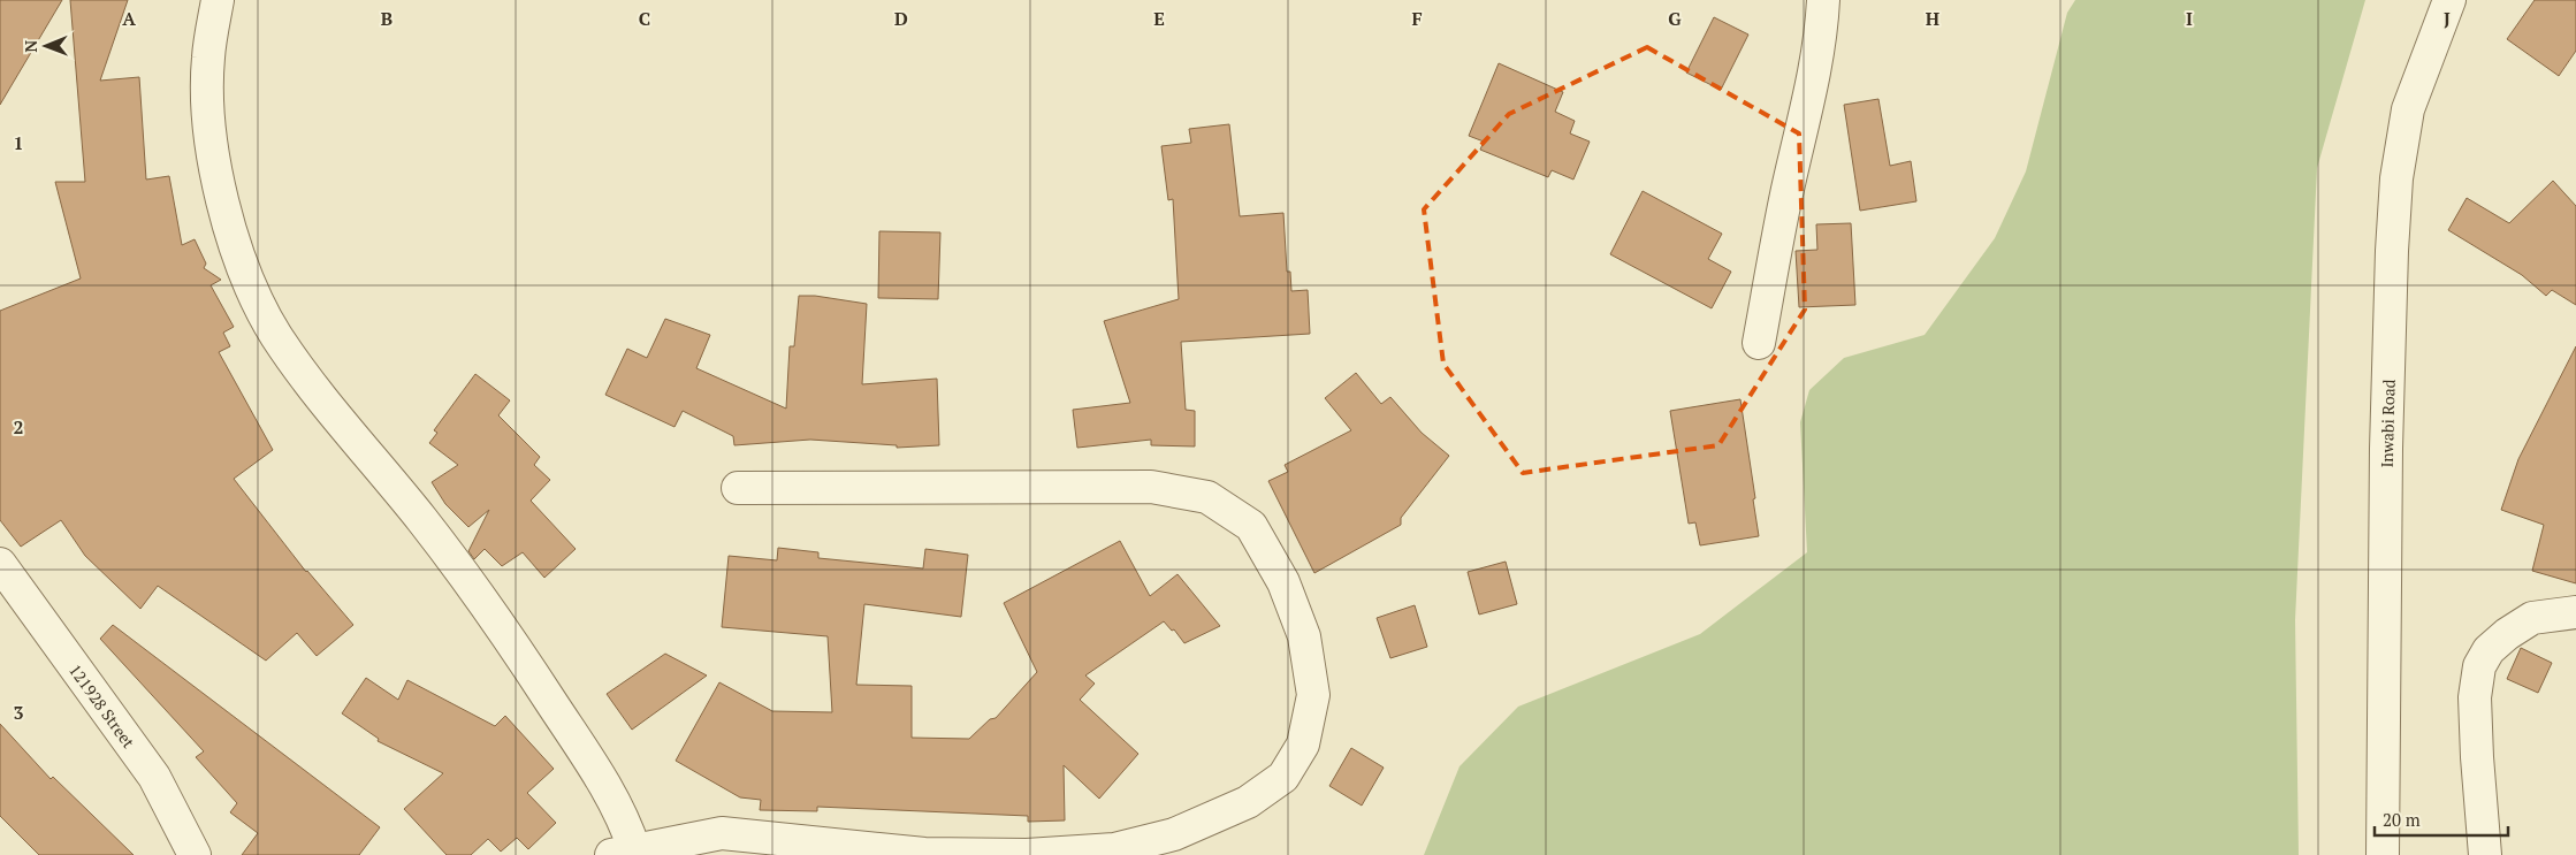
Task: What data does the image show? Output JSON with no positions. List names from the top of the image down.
{
  "streets": {
    "street": ["Inwabi Road", "121928 Street"]
  },
  "scale_bar": "20 m",
  "north": "left",
  "grid": {
    "columns": [
      "A",
      "B",
      "C",
      "D",
      "E",
      "F",
      "G",
      "H",
      "I",
      "J"
    ],
    "rows": ["1", "2", "3"]
  }
}
